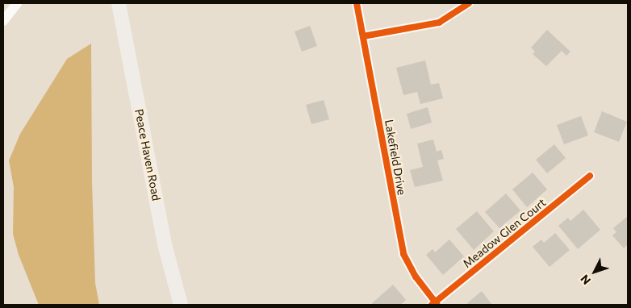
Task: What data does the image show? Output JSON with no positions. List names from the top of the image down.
{
  "streets": {
    "main road": ["Peace Haven Road"],
    "street": ["Lakefield Drive", "Meadow Glen Court"]
  },
  "crossings": [
    ["Lakefield Drive", "Meadow Glen Court"]
  ],
  "north": "bottom left"
}
